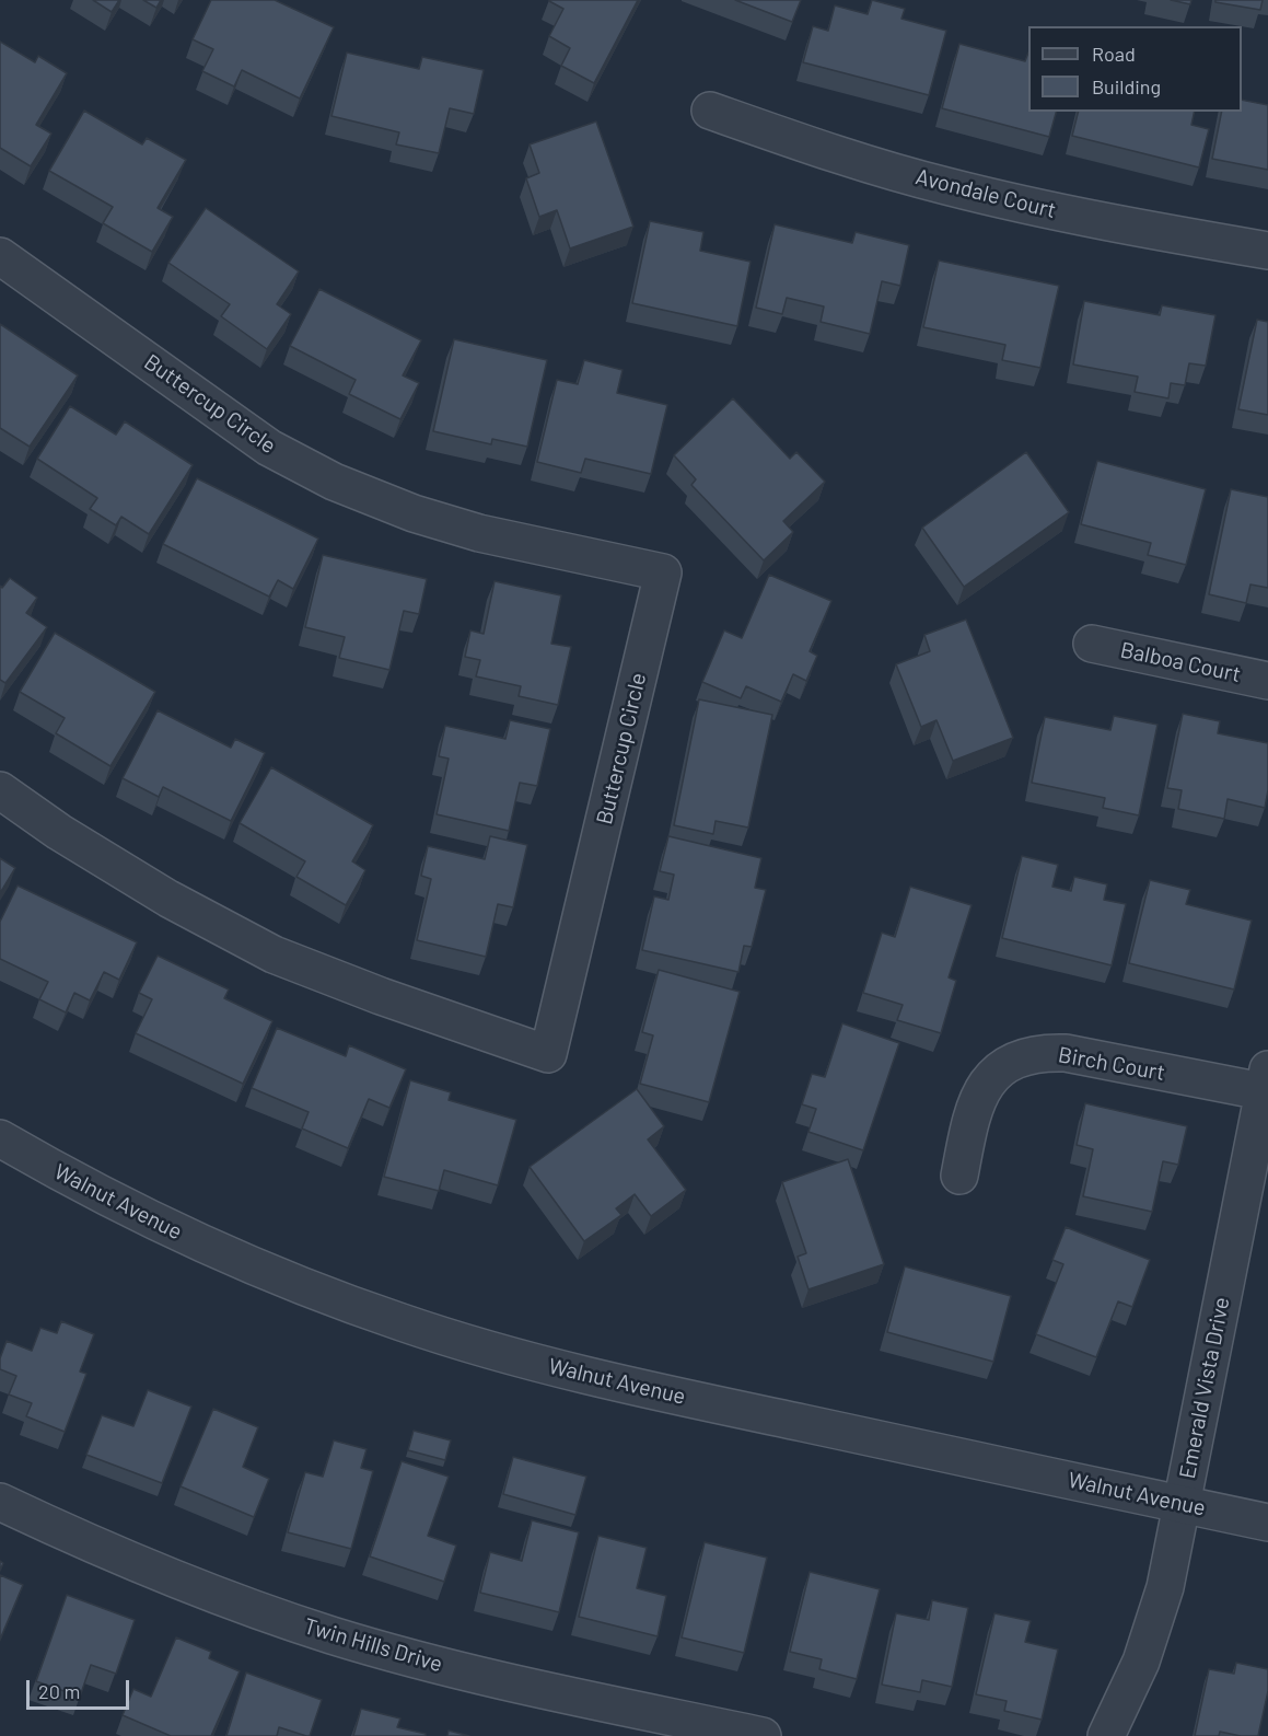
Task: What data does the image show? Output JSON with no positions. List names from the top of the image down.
{
  "streets": {
    "street": [
      "Avondale Court",
      "Buttercup Circle",
      "Balboa Court",
      "Birch Court",
      "Walnut Avenue",
      "Emerald Vista Drive",
      "Twin Hills Drive"
    ]
  },
  "crossings": [
    ["Birch Court", "Emerald Vista Drive"],
    ["Walnut Avenue", "Emerald Vista Drive"]
  ],
  "legend": ["Road", "Building"],
  "scale_bar": "20 m"
}
